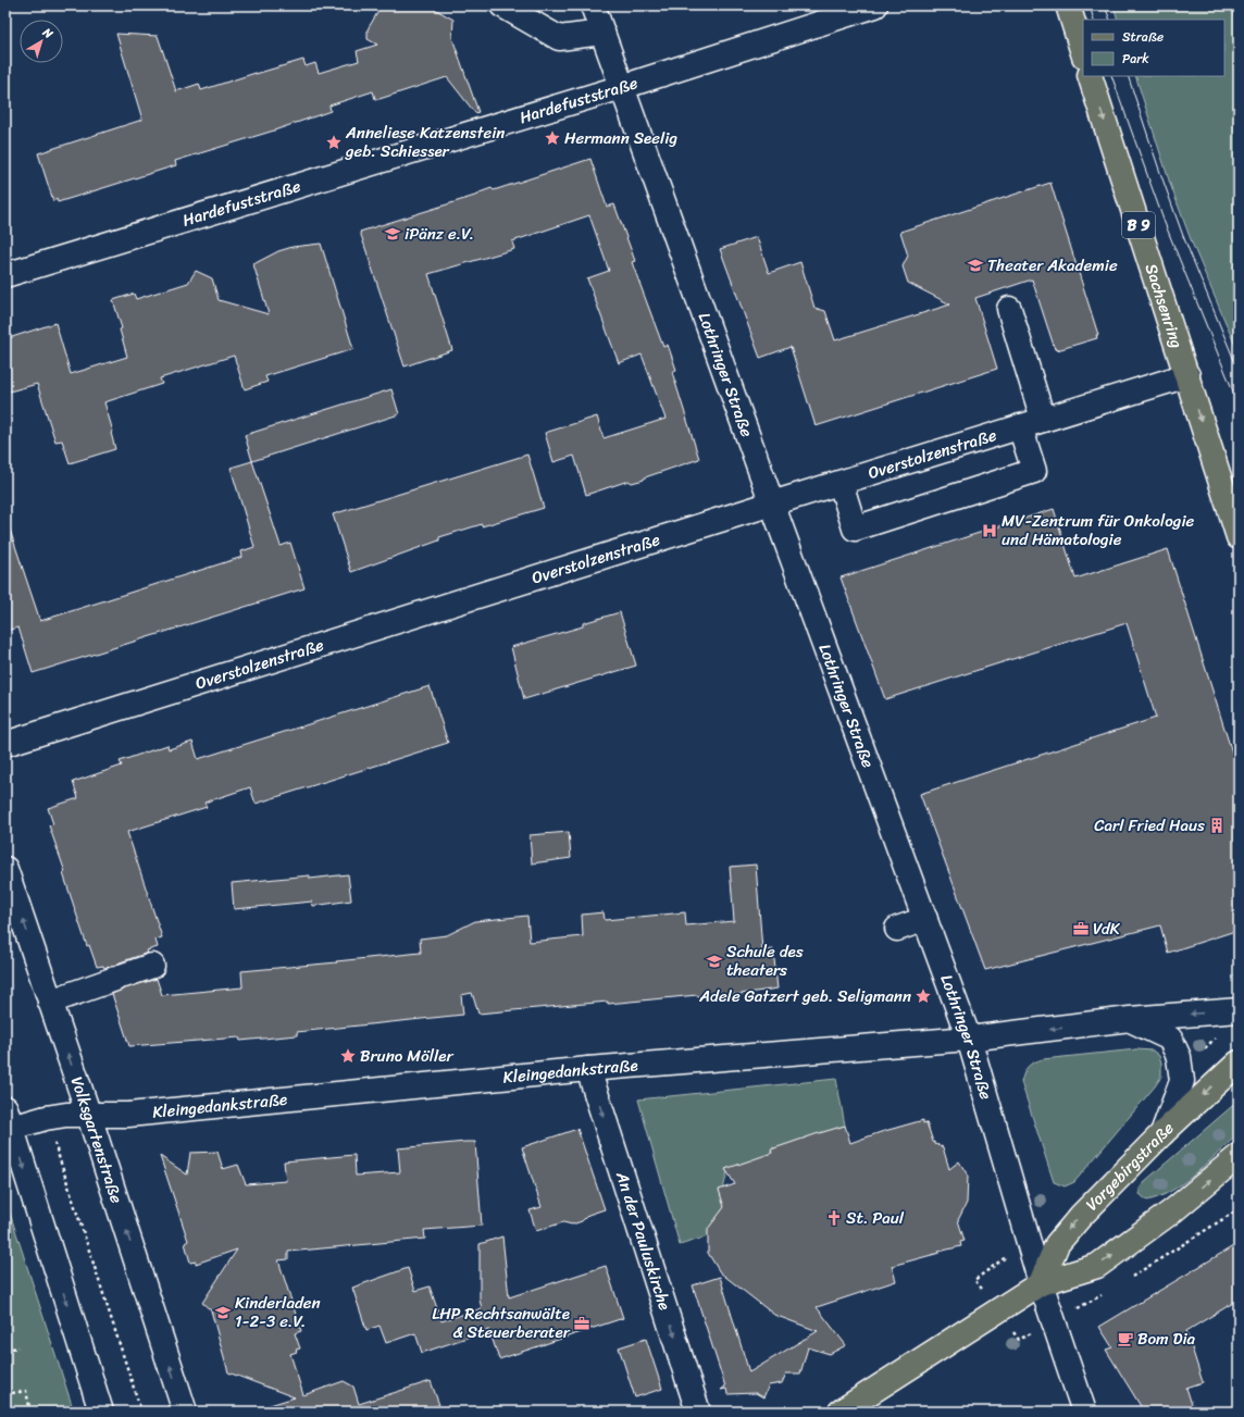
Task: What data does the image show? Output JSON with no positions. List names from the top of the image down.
{
  "streets": {
    "main road": ["B 9", "Sachsenring", "Vorgebirgstraße"],
    "street": [
      "Hardefuststraße",
      "Lothringer Straße",
      "Overstolzenstraße",
      "Kleingedankstraße",
      "Volksgartenstraße",
      "An der Pauluskirche"
    ]
  },
  "crossings": [
    ["Hardefuststraße", "Lothringer Straße"],
    ["Sachsenring", "Overstolzenstraße"],
    ["Lothringer Straße", "Overstolzenstraße"],
    ["Lothringer Straße", "Kleingedankstraße"],
    ["Lothringer Straße", "Vorgebirgstraße"],
    ["Kleingedankstraße", "Volksgartenstraße"],
    ["Kleingedankstraße", "An der Pauluskirche"]
  ],
  "one_way": ["Sachsenring", "An der Pauluskirche"],
  "places": {
    "place": [
      "Hermann Seelig",
      "Anneliese Katzenstein geb. Schiesser",
      "Adele Gatzert geb. Seligmann",
      "Bruno Möller"
    ],
    "school or university": [
      "iPänz e.V.",
      "Theater Akademie",
      "Schule des theaters",
      "Kinderladen 1-2-3 e.V."
    ],
    "hospital": ["MV-Zentrum für Onkologie und Hämatologie"],
    "building": ["Carl Fried Haus"],
    "office": ["VdK", "LHP Rechtsanwälte & Steuerberater"],
    "church": ["St. Paul"],
    "cafe": ["Bom Dia"]
  },
  "legend": ["Straße", "Park"],
  "north": "top right"
}
